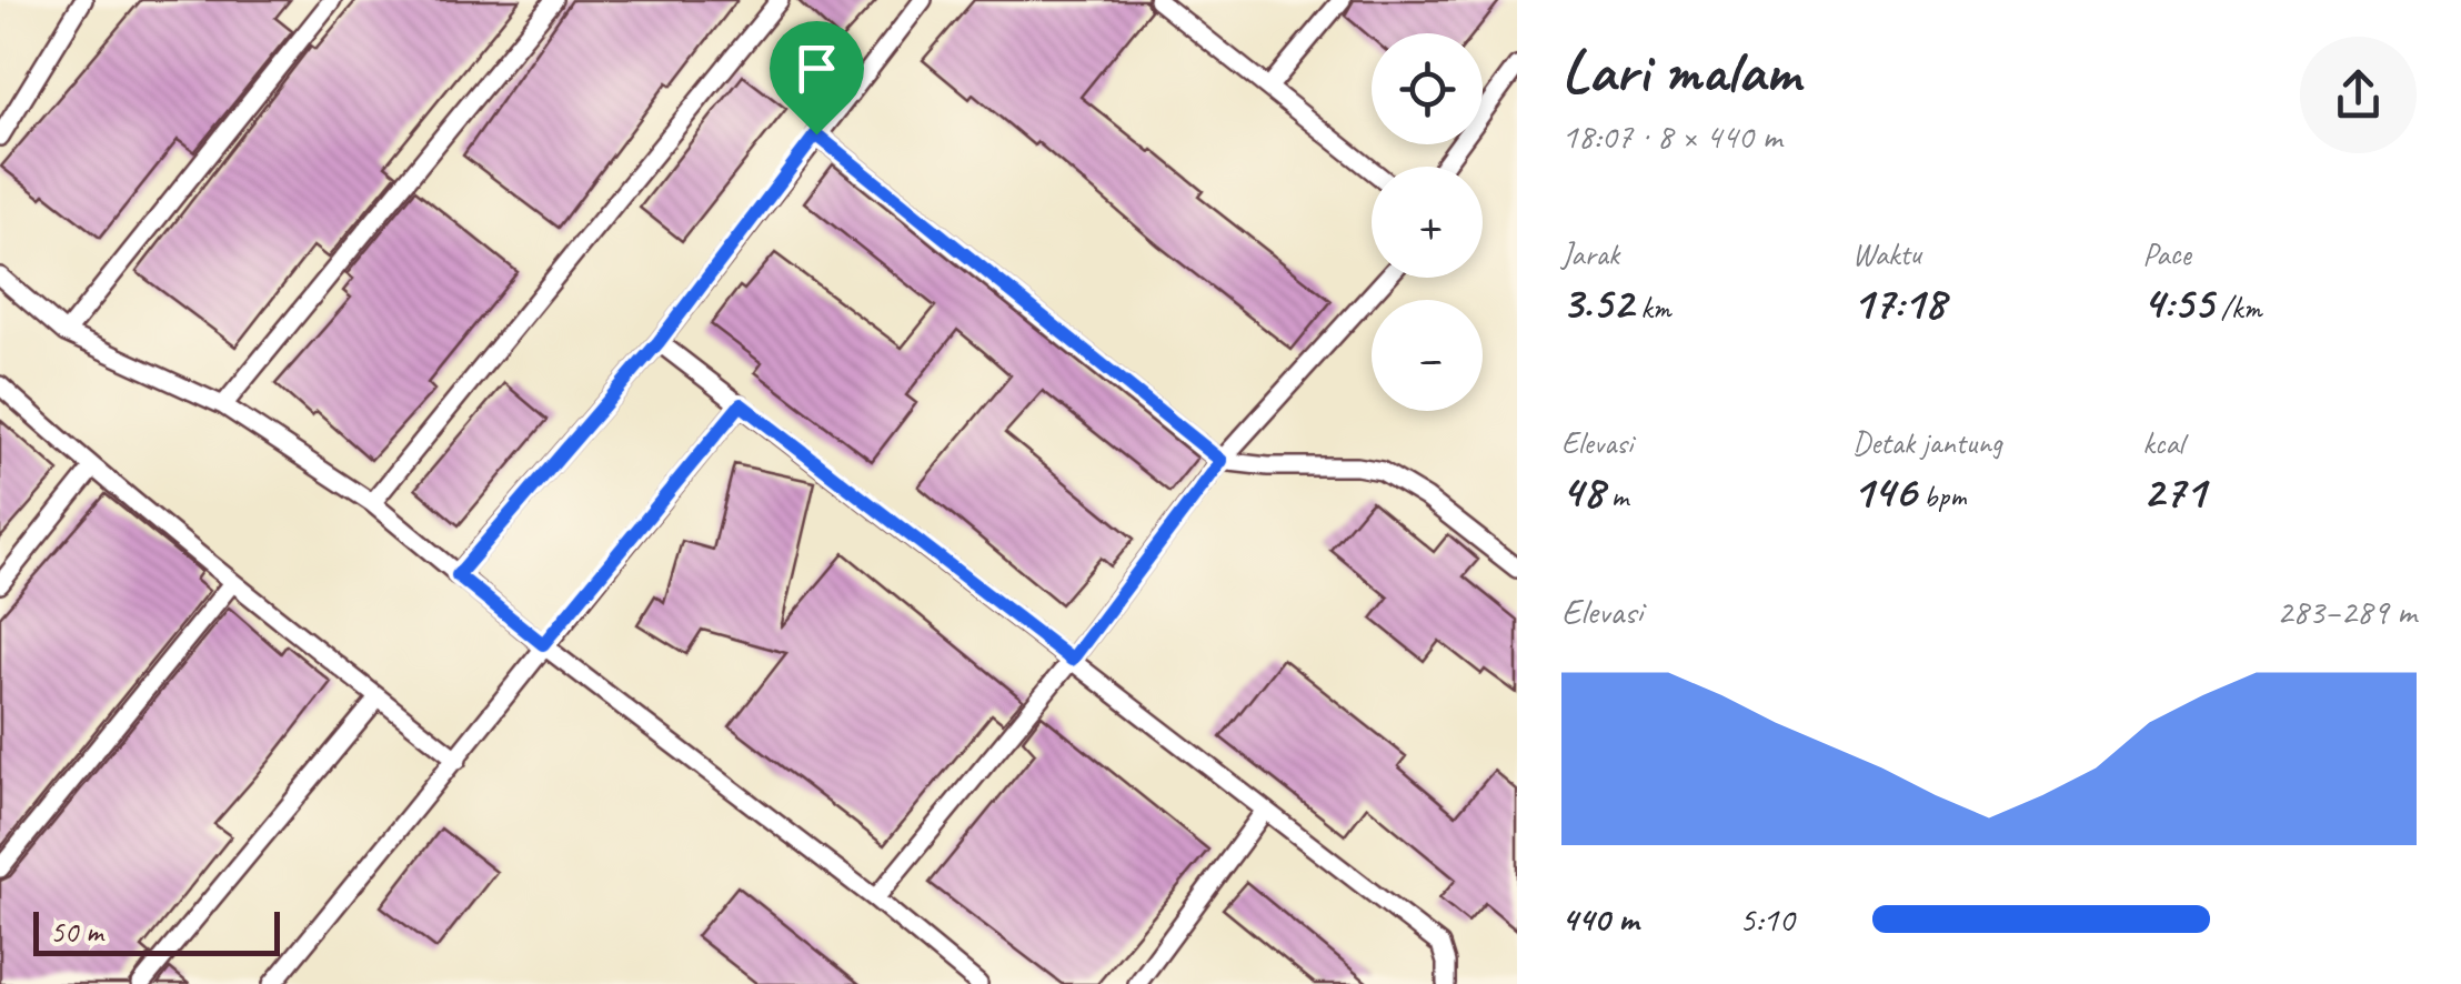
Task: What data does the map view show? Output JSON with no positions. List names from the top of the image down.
{
  "scale_bar": "50 m",
  "page": {
    "heading": ["Lari malam", "18:07 · 8 × 440 m"],
    "map_buttons": ["+", "−"],
    "stats": [
      ["Jarak", "3.52 km"],
      ["Waktu", "17:18"],
      ["Pace", "4:55 /km"],
      ["Elevasi", "48 m"],
      ["Detak jantung", "146 bpm"],
      ["kcal", "271"]
    ],
    "chart": ["Elevasi", "283–289 m"],
    "list": [
      {
        "name": "440 m",
        "note": "5:10"
      }
    ],
    "scale": "50 m"
  }
}
